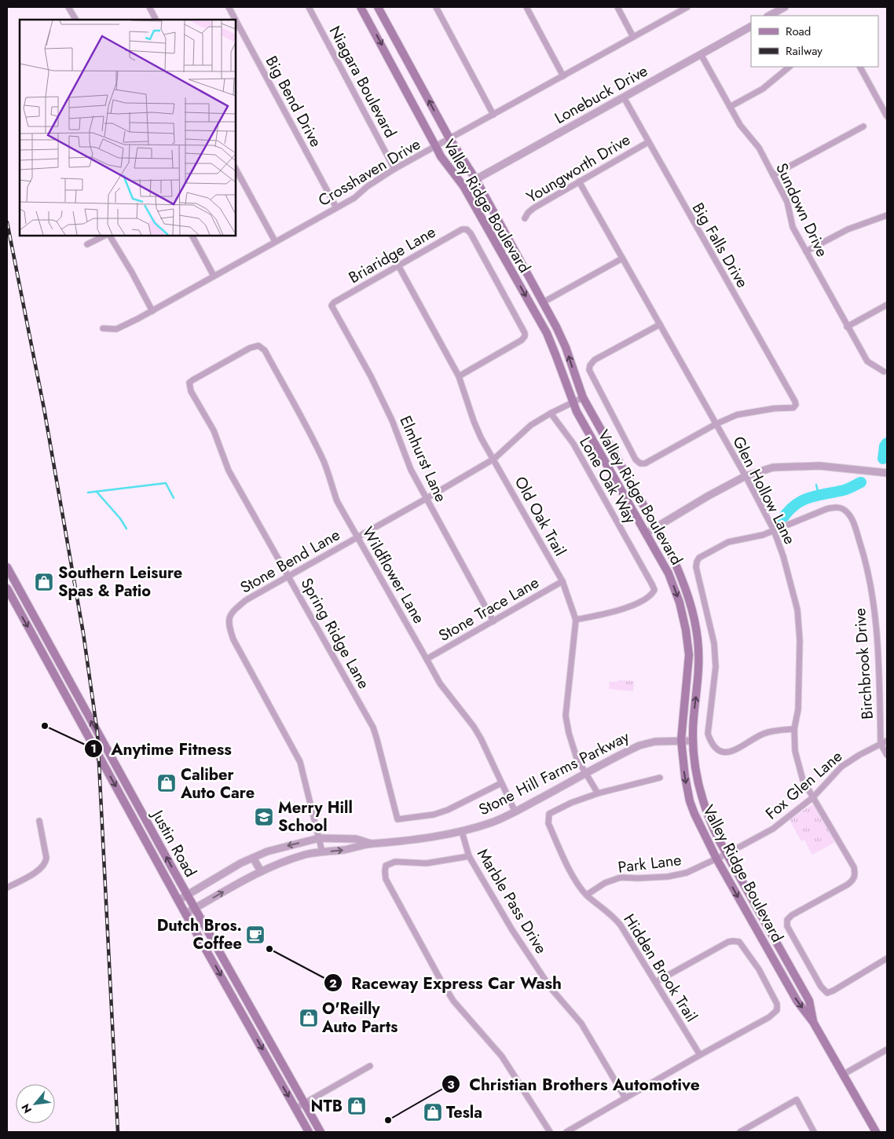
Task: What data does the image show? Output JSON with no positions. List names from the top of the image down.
{
  "streets": {
    "main road": ["Valley Ridge Boulevard", "Justin Road"],
    "street": [
      "Niagara Boulevard",
      "Lonebuck Drive",
      "Big Bend Drive",
      "Youngworth Drive",
      "Crosshaven Drive",
      "Sundown Drive",
      "Big Falls Drive",
      "Briaridge Lane",
      "Elmhurst Lane",
      "Lone Oak Way",
      "Glen Hollow Lane",
      "Old Oak Trail",
      "Stone Bend Lane",
      "Wildflower Lane",
      "Stone Trace Lane",
      "Spring Ridge Lane",
      "Birchbrook Drive",
      "Stone Hill Farms Parkway",
      "Fox Glen Lane",
      "Park Lane",
      "Marble Pass Drive",
      "Hidden Brook Trail"
    ]
  },
  "crossings": [
    ["Niagara Boulevard", "Crosshaven Drive"],
    ["Lonebuck Drive", "Valley Ridge Boulevard"],
    ["Lonebuck Drive", "Sundown Drive"],
    ["Lonebuck Drive", "Big Falls Drive"],
    ["Big Bend Drive", "Crosshaven Drive"],
    ["Youngworth Drive", "Big Falls Drive"],
    ["Youngworth Drive", "Glen Hollow Lane"],
    ["Crosshaven Drive", "Valley Ridge Boulevard"],
    ["Valley Ridge Boulevard", "Stone Bend Lane"],
    ["Valley Ridge Boulevard", "Stone Hill Farms Parkway"],
    ["Valley Ridge Boulevard", "Fox Glen Lane"],
    ["Valley Ridge Boulevard", "Park Lane"],
    ["Big Falls Drive", "Glen Hollow Lane"],
    ["Briaridge Lane", "Elmhurst Lane"],
    ["Briaridge Lane", "Old Oak Trail"],
    ["Elmhurst Lane", "Stone Bend Lane"],
    ["Elmhurst Lane", "Stone Trace Lane"],
    ["Lone Oak Way", "Old Oak Trail"],
    ["Lone Oak Way", "Stone Bend Lane"],
    ["Glen Hollow Lane", "Birchbrook Drive"],
    ["Glen Hollow Lane", "Fox Glen Lane"],
    ["Old Oak Trail", "Stone Bend Lane"],
    ["Old Oak Trail", "Stone Trace Lane"],
    ["Old Oak Trail", "Stone Hill Farms Parkway"],
    ["Old Oak Trail", "Hidden Brook Trail"],
    ["Stone Bend Lane", "Wildflower Lane"],
    ["Stone Bend Lane", "Spring Ridge Lane"],
    ["Stone Bend Lane", "Stone Hill Farms Parkway"],
    ["Wildflower Lane", "Stone Trace Lane"],
    ["Wildflower Lane", "Spring Ridge Lane"],
    ["Wildflower Lane", "Stone Hill Farms Parkway"],
    ["Birchbrook Drive", "Fox Glen Lane"],
    ["Stone Hill Farms Parkway", "Justin Road"],
    ["Stone Hill Farms Parkway", "Marble Pass Drive"],
    ["Fox Glen Lane", "Park Lane"],
    ["Park Lane", "Hidden Brook Trail"]
  ],
  "places": {
    "shop": [
      "Southern Leisure Spas & Patio",
      "Caliber Auto Care",
      "O'Reilly Auto Parts",
      "NTB",
      "Tesla"
    ],
    "other": ["Anytime Fitness", "Raceway Express Car Wash", "Christian Brothers Automotive"],
    "school or university": ["Merry Hill School"],
    "cafe": ["Dutch Bros. Coffee"]
  },
  "legend": ["Road", "Railway"],
  "north": "bottom left"
}
